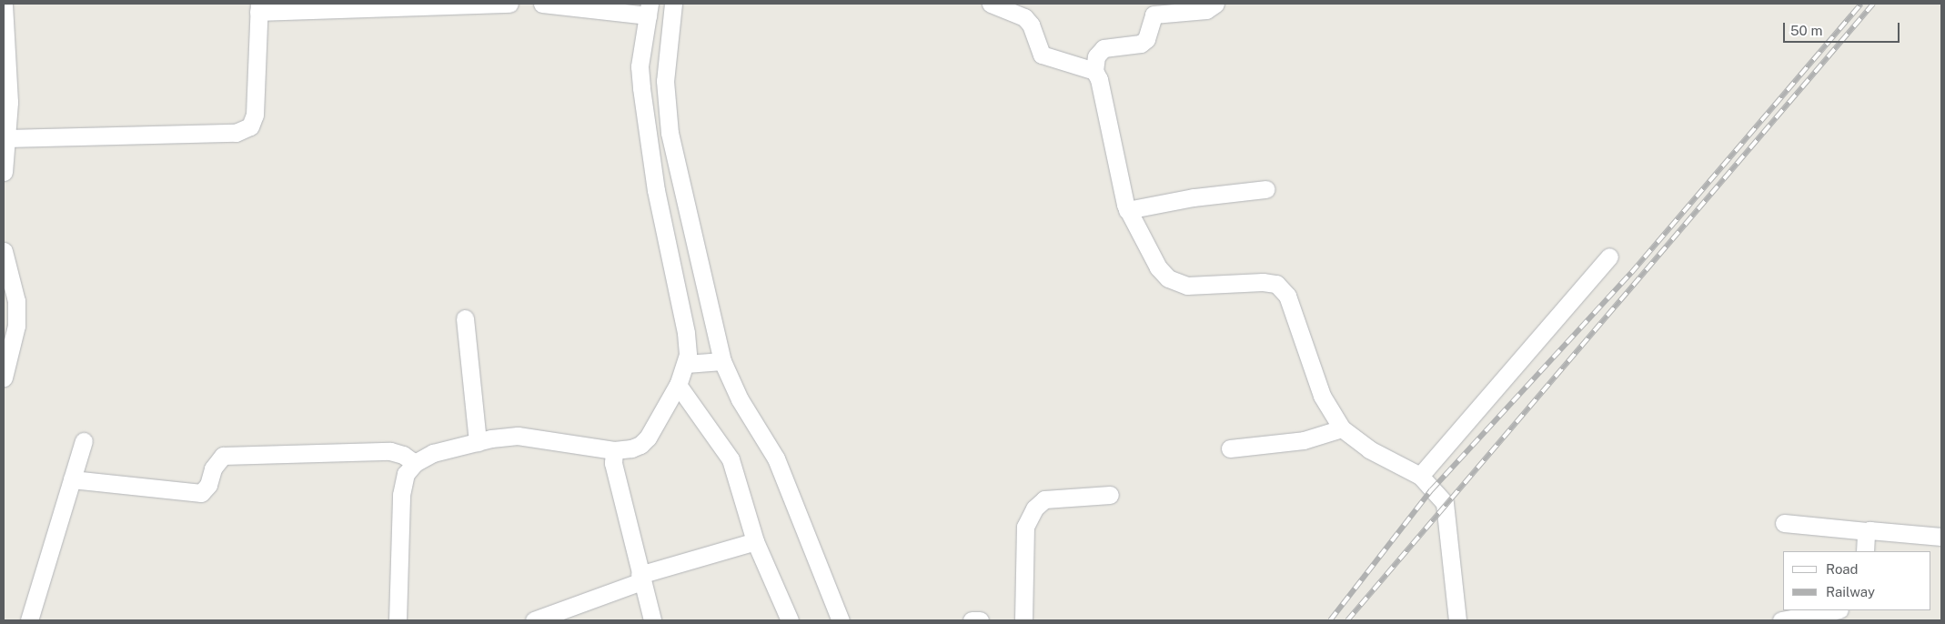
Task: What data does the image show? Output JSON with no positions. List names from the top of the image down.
{
  "legend": ["Road", "Railway"],
  "scale_bar": "50 m"
}
